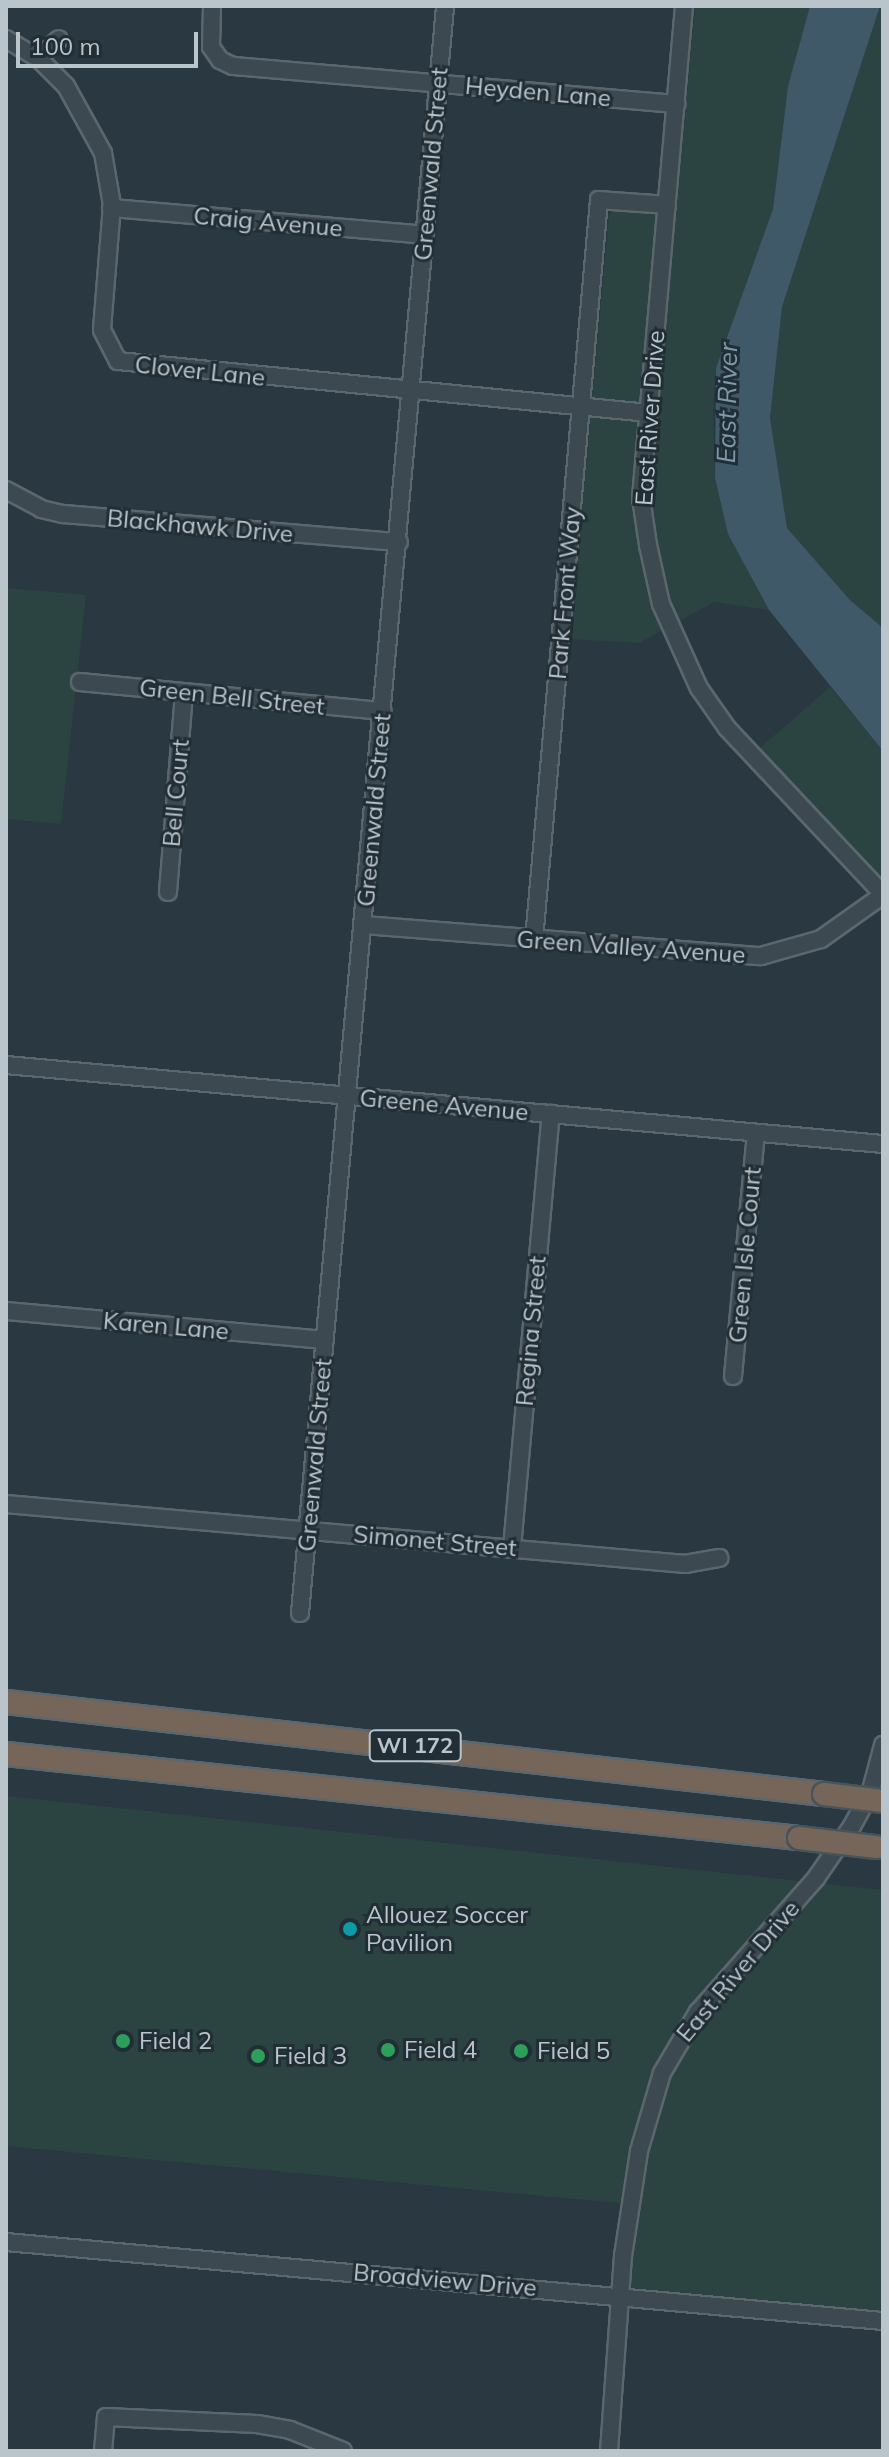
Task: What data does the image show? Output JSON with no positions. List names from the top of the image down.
{
  "streets": {
    "highway": ["WI 172"],
    "street": [
      "Heyden Lane",
      "Greenwald Street",
      "Craig Avenue",
      "Clover Lane",
      "East River Drive",
      "Blackhawk Drive",
      "Park Front Way",
      "Green Bell Street",
      "Bell Court",
      "Green Valley Avenue",
      "Greene Avenue",
      "Green Isle Court",
      "Karen Lane",
      "Regina Street",
      "Simonet Street",
      "Broadview Drive"
    ]
  },
  "crossings": [
    ["Heyden Lane", "Greenwald Street"],
    ["Heyden Lane", "East River Drive"],
    ["Greenwald Street", "Craig Avenue"],
    ["Greenwald Street", "Clover Lane"],
    ["Greenwald Street", "Blackhawk Drive"],
    ["Greenwald Street", "Green Bell Street"],
    ["Greenwald Street", "Green Valley Avenue"],
    ["Greenwald Street", "Greene Avenue"],
    ["Greenwald Street", "Karen Lane"],
    ["Greenwald Street", "Simonet Street"],
    ["Craig Avenue", "Clover Lane"],
    ["Clover Lane", "East River Drive"],
    ["Clover Lane", "Park Front Way"],
    ["East River Drive", "Park Front Way"],
    ["East River Drive", "Green Valley Avenue"],
    ["East River Drive", "Broadview Drive"],
    ["Park Front Way", "Green Valley Avenue"],
    ["Green Bell Street", "Bell Court"],
    ["Greene Avenue", "Green Isle Court"],
    ["Greene Avenue", "Regina Street"],
    ["Regina Street", "Simonet Street"]
  ],
  "water": ["East River"],
  "places": [
    "Allouez Soccer Pavilion",
    "Field 2",
    "Field 4",
    "Field 5",
    "Field 3"
  ],
  "scale_bar": "100 m"
}
